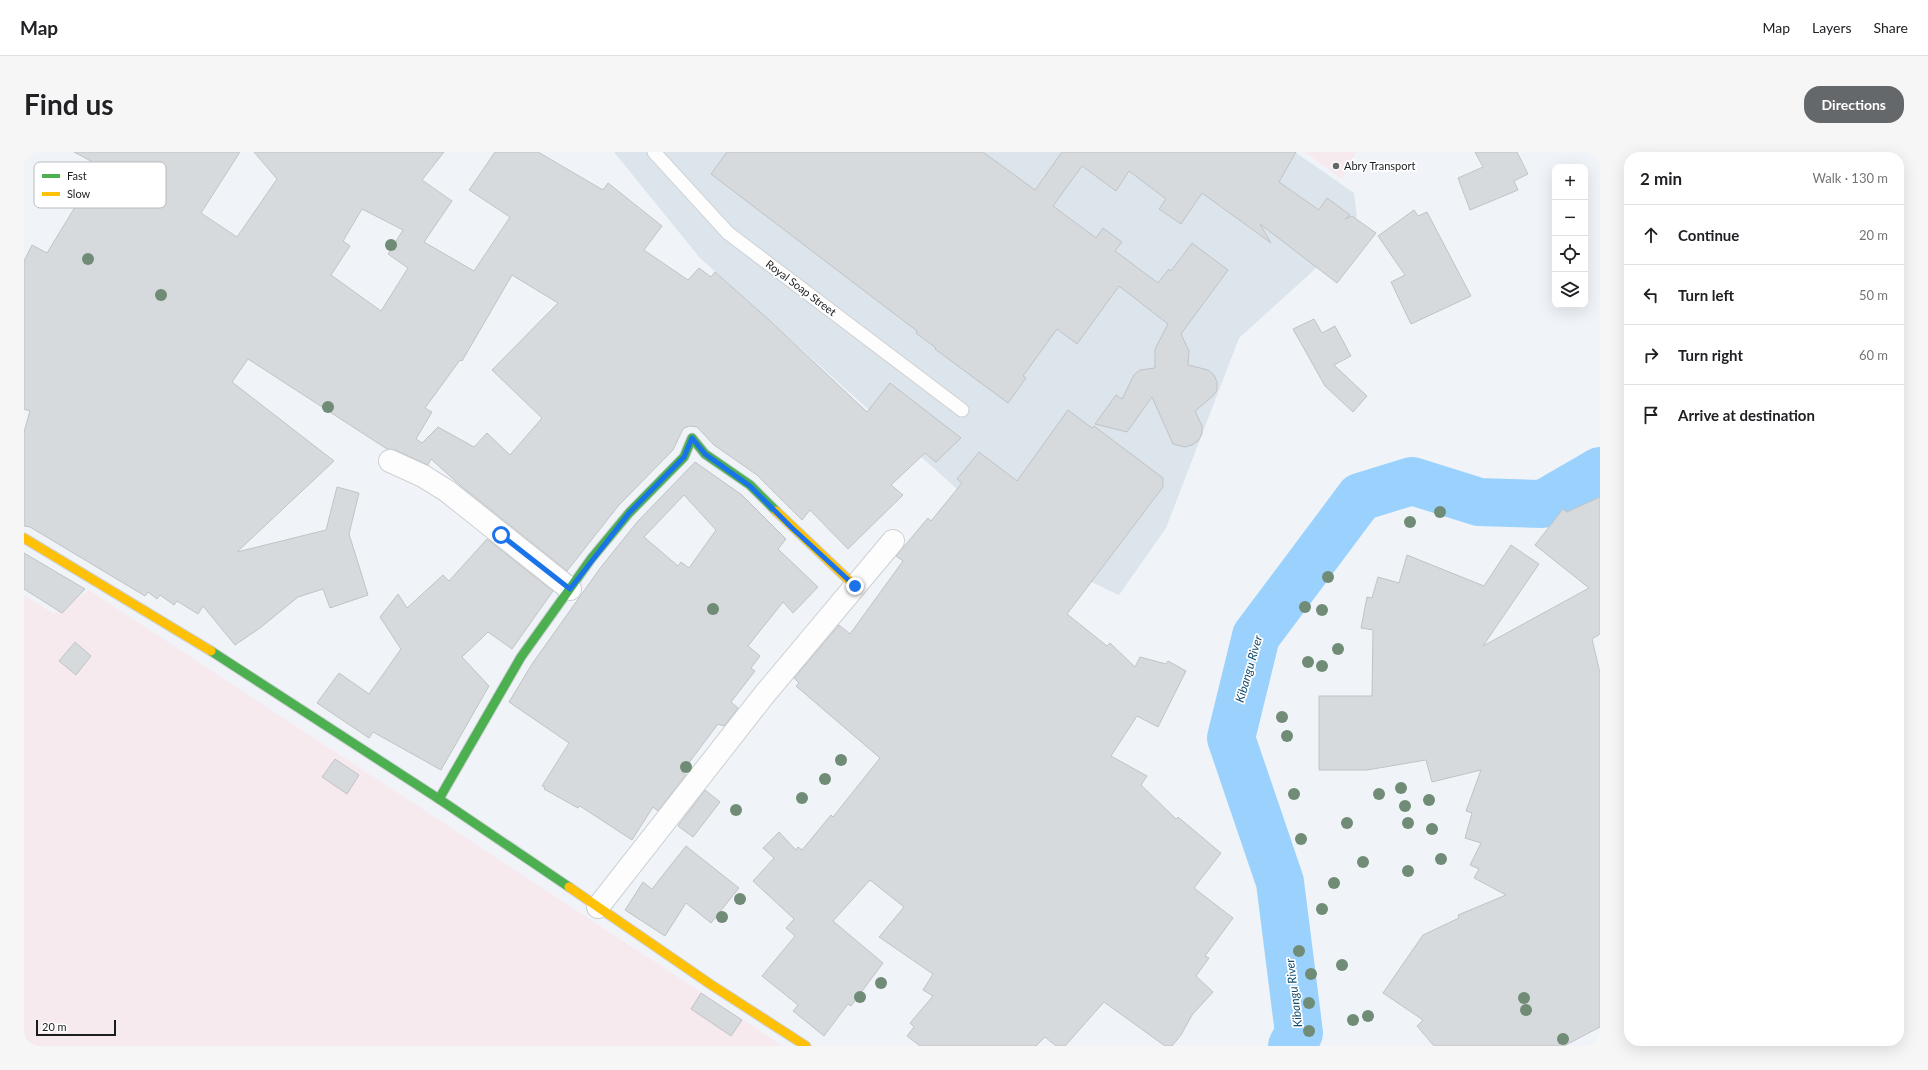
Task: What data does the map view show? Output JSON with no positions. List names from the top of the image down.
{
  "streets": {
    "lane": ["Royal Soap Street"]
  },
  "water": ["Kibangu River"],
  "places": ["Abry Transport"],
  "legend": ["Fast", "Slow"],
  "scale_bar": "20 m",
  "page": {
    "header": "Map",
    "nav": ["Map", "Layers", "Share"],
    "buttons": "Directions",
    "title": "Find us",
    "heading": ["2 min", "Walk · 130 m"],
    "map_buttons": ["+", "−"],
    "list": [
      ["Continue", "20 m"],
      ["Turn left", "50 m"],
      ["Turn right", "60 m"],
      "Arrive at destination"
    ],
    "scale": "20 m"
  }
}
